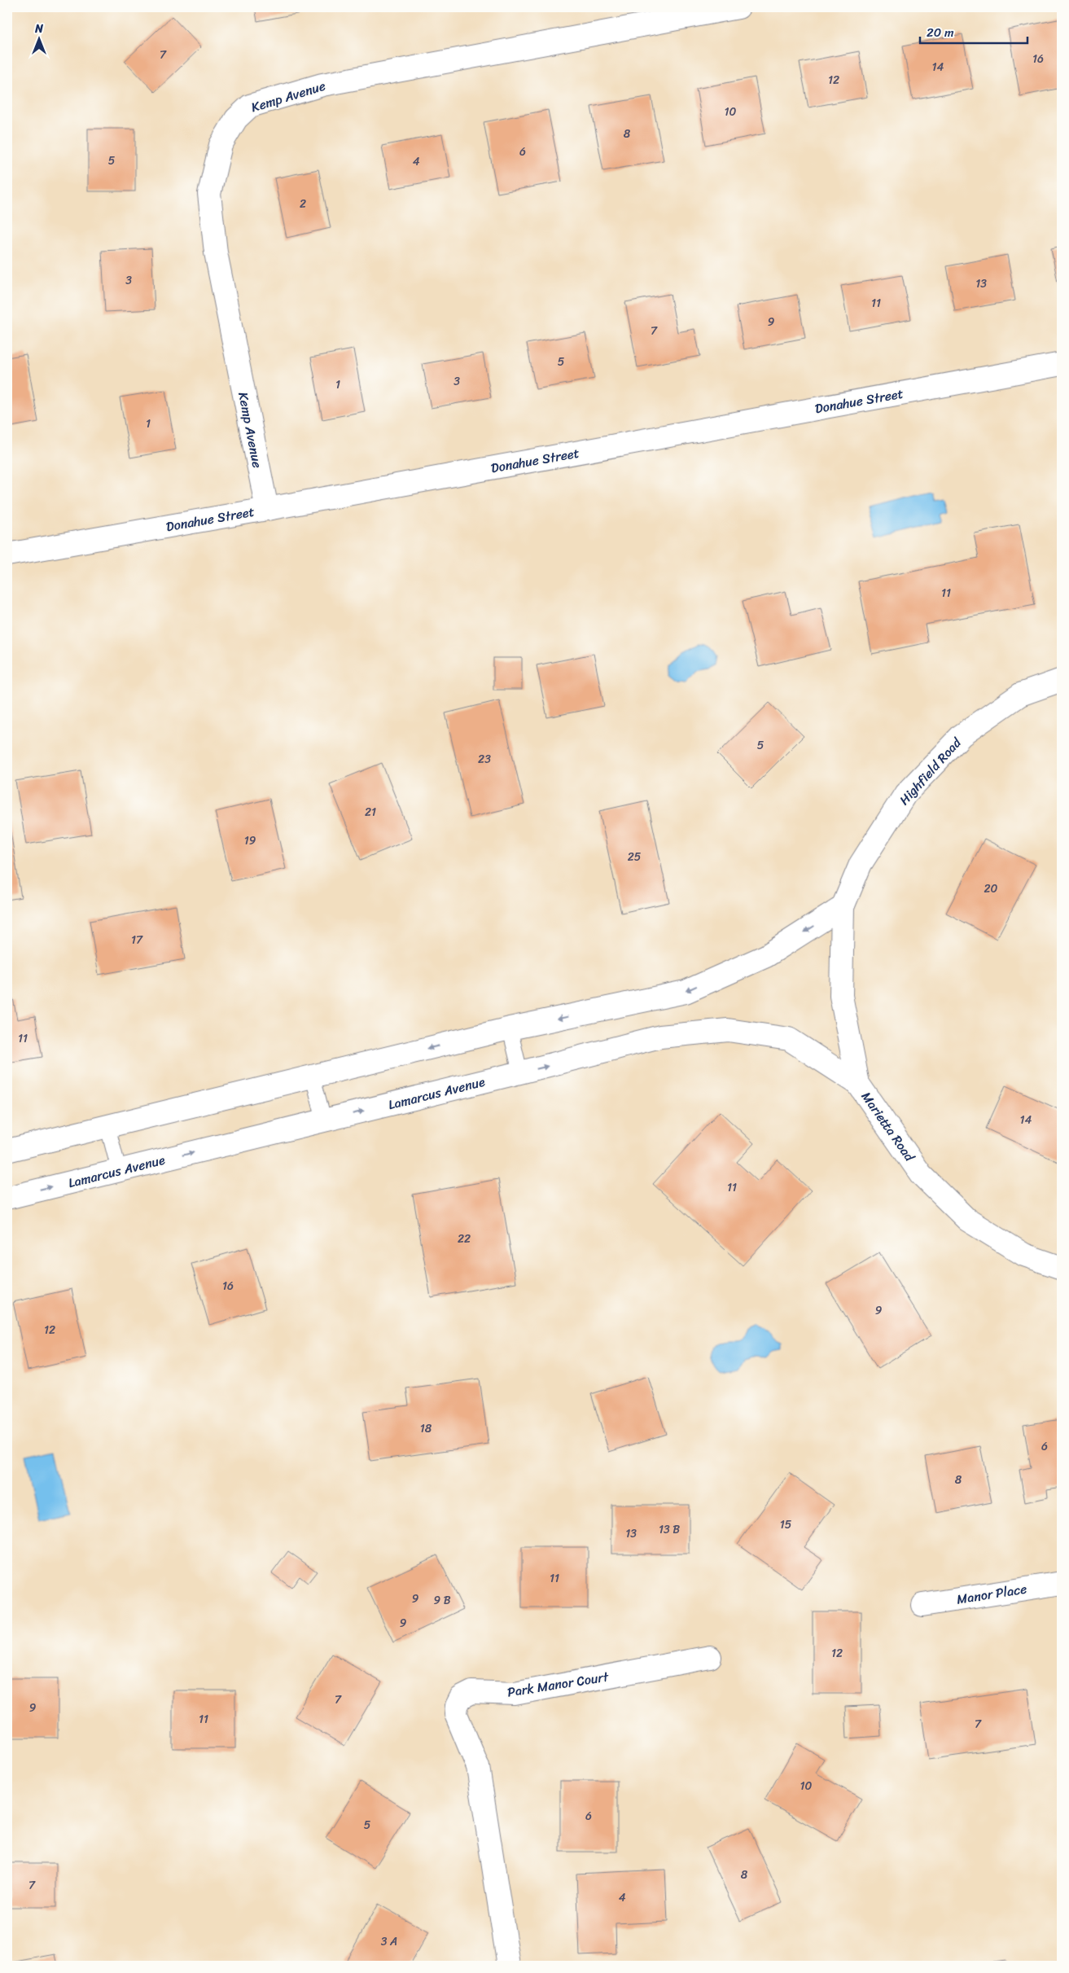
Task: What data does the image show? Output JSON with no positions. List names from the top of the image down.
{
  "streets": {
    "street": [
      "Kemp Avenue",
      "Donahue Street",
      "Highfield Road",
      "Lamarcus Avenue",
      "Marietta Road",
      "Manor Place",
      "Park Manor Court"
    ]
  },
  "crossings": [
    ["Kemp Avenue", "Donahue Street"],
    ["Highfield Road", "Marietta Road"],
    ["Lamarcus Avenue", "Marietta Road"]
  ],
  "house_numbers": [
    "7",
    "16",
    "14",
    "12",
    "10",
    "8",
    "6",
    "5",
    "4",
    "2",
    "3",
    "13",
    "11",
    "9",
    "7",
    "5",
    "3",
    "1",
    "1",
    "11",
    "5",
    "23",
    "21",
    "19",
    "25",
    "20",
    "17",
    "11",
    "14",
    "11",
    "22",
    "16",
    "9",
    "12",
    "18",
    "6",
    "8",
    "15",
    "13 B",
    "13",
    "11",
    "9",
    "9 B",
    "9",
    "12",
    "7",
    "9",
    "11",
    "7",
    "10",
    "6",
    "5",
    "8",
    "7",
    "4",
    "3 A"
  ],
  "scale_bar": "20 m",
  "north": "top"
}
